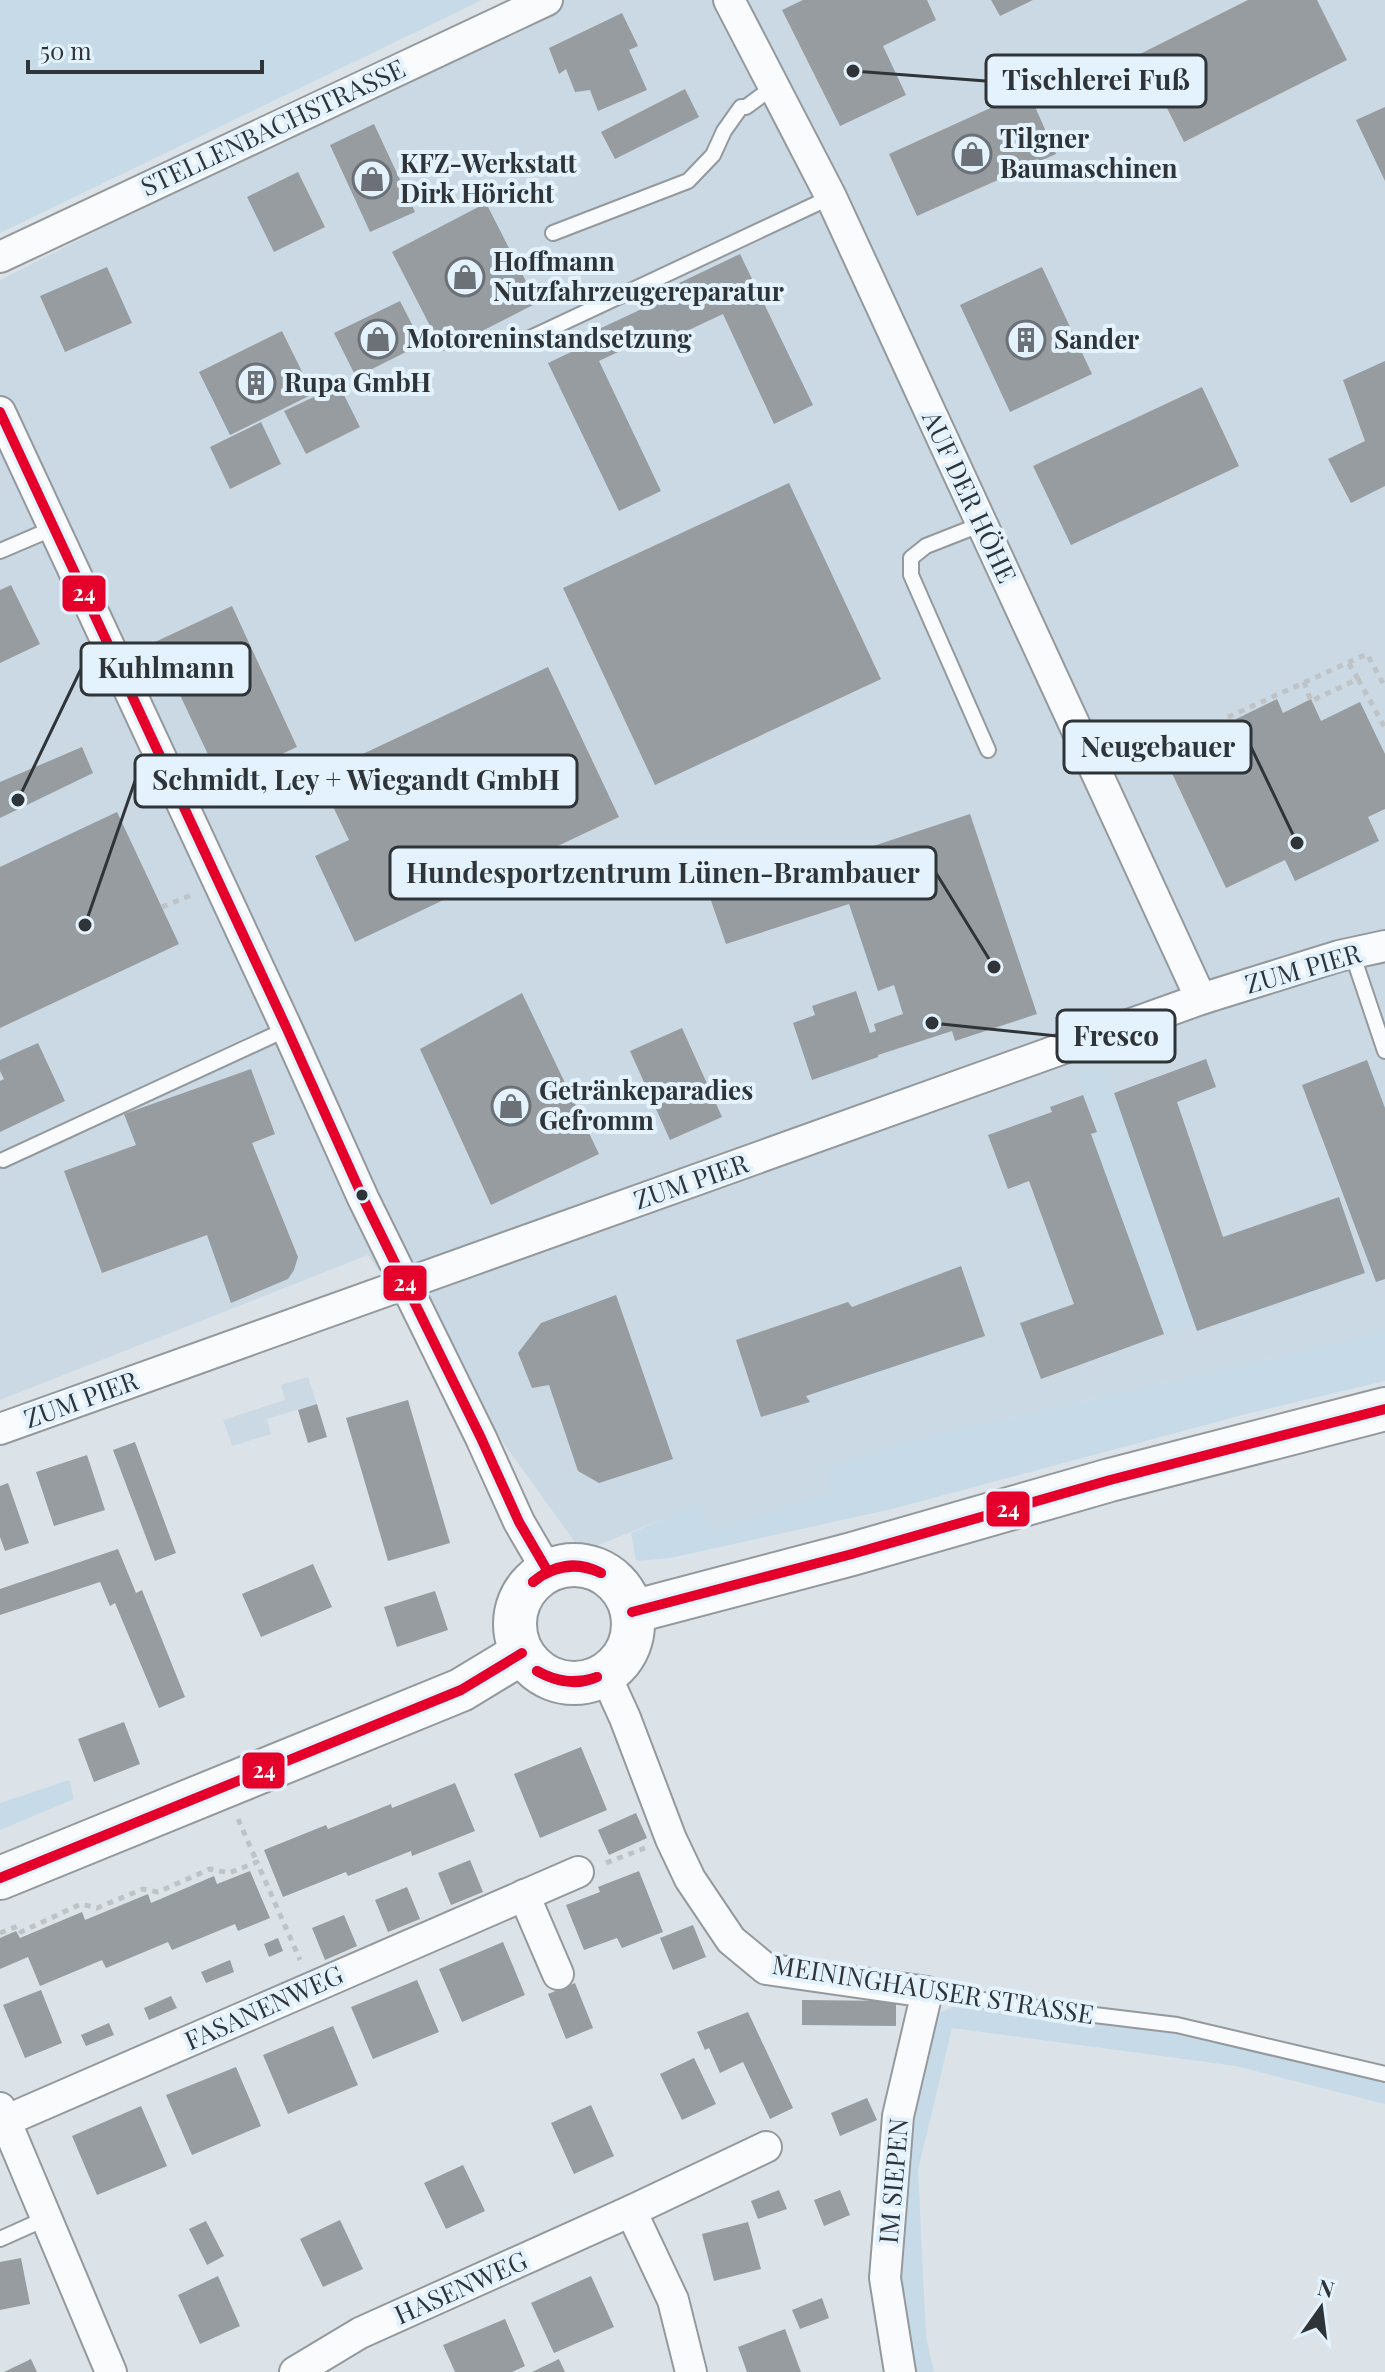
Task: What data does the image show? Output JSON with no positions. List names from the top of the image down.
{
  "streets": {
    "street": [
      "STELLENBACHSTRASSE",
      "AUF DER HÖHE",
      "ZUM PIER",
      "MEININGHAUSER STRASSE",
      "FASANENWEG",
      "IM SIEPEN",
      "HASENWEG"
    ]
  },
  "crossings": [
    ["AUF DER HÖHE", "ZUM PIER"],
    ["MEININGHAUSER STRASSE", "IM SIEPEN"]
  ],
  "places": {
    "other": [
      "Tischlerei Fuß",
      "Kuhlmann",
      "Neugebauer",
      "Schmidt, Ley + Wiegandt GmbH",
      "Hundesportzentrum Lünen-Brambauer",
      "Fresco"
    ],
    "shop": [
      "Tilgner Baumaschinen",
      "KFZ-Werkstatt Dirk Höricht",
      "Hoffmann Nutzfahrzeugereparatur",
      "Motoreninstandsetzung",
      "Getränkeparadies Gefromm"
    ],
    "building": ["Sander", "Rupa GmbH"]
  },
  "lines": ["transit line 24"],
  "scale_bar": "50 m",
  "north": "top"
}
